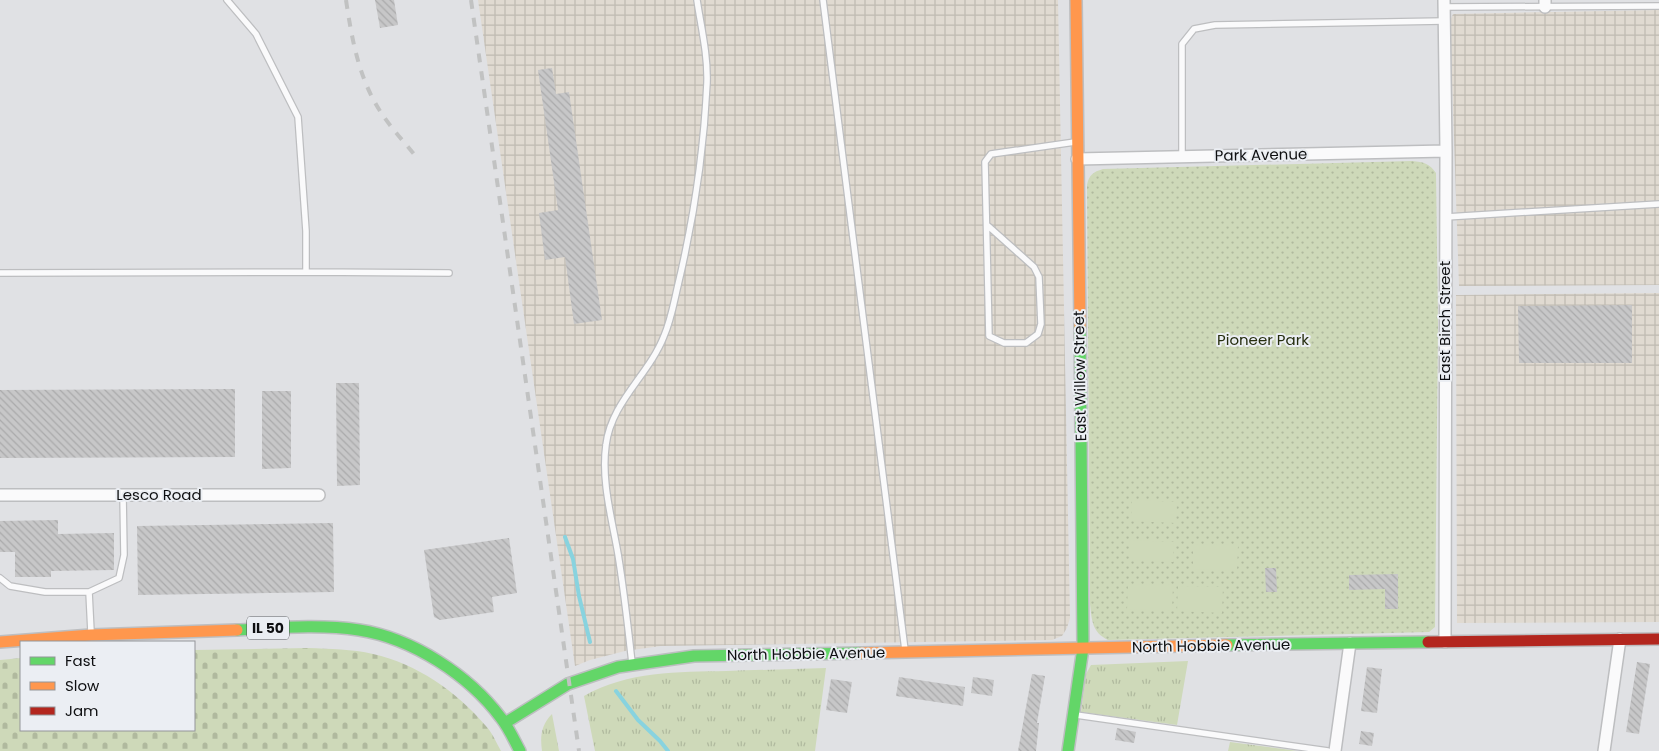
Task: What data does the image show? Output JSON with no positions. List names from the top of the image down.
{
  "streets": {
    "main road": ["East Willow Street", "IL 50", "North Hobbie Avenue"],
    "street": ["Park Avenue", "East Birch Street", "Lesco Road"]
  },
  "crossings": [
    ["Park Avenue", "East Birch Street"],
    ["Park Avenue", "East Willow Street"],
    ["East Birch Street", "North Hobbie Avenue"],
    ["East Willow Street", "North Hobbie Avenue"],
    ["IL 50", "North Hobbie Avenue"]
  ],
  "parks": ["Pioneer Park"],
  "legend": ["Fast", "Slow", "Jam"]
}
